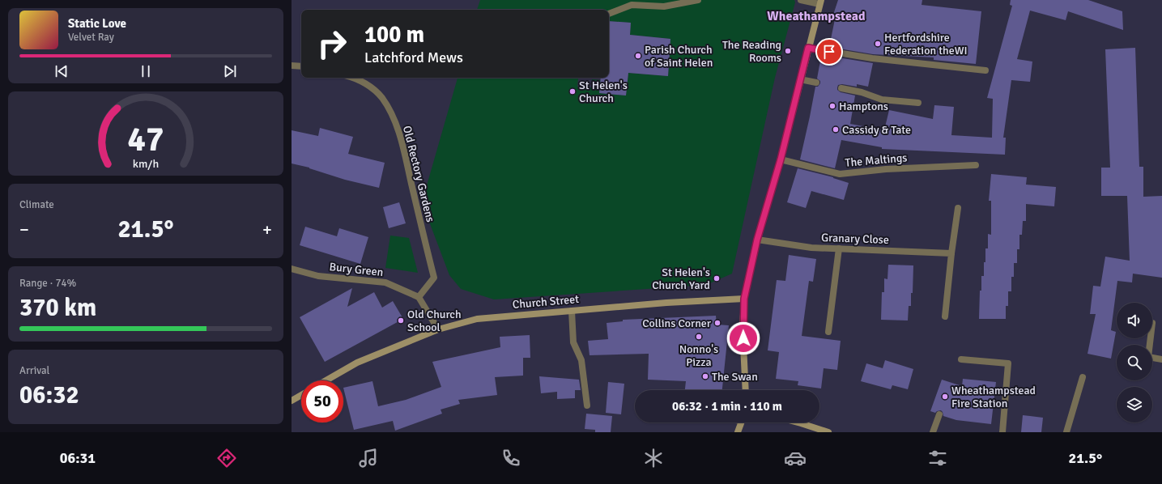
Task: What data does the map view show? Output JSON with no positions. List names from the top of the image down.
{
  "streets": {
    "street": [
      "The Maltings",
      "Old Rectory Gardens",
      "Granary Close",
      "Bury Green",
      "Church Street"
    ]
  },
  "crossings": [
    ["Old Rectory Gardens", "Bury Green"]
  ],
  "districts": ["Wheathampstead"],
  "places": [
    "Hertfordshire Federation theWI",
    "The Reading Rooms",
    "Parish Church of Saint Helen",
    "St Helen's Church",
    "Hamptons",
    "Cassidy & Tate",
    "St Helen's Church Yard",
    "Old Church School",
    "Collins Corner",
    "Nonno's Pizza",
    "The Swan",
    "Wheathampstead Fire Station"
  ],
  "page": {
    "turn": ["100 m", "Latchford Mews"],
    "song": ["Static Love", "Velvet Ray"],
    "tile": [
      "Climate",
      ["Range · 74%", "370 km"],
      ["Arrival", "06:32"]
    ],
    "heat": ["−", "21.5°", "+"],
    "limit": "50",
    "trip": "06:32 · 1 min · 110 m",
    "tabs": ["06:31", "21.5°"],
    "gauge": ["47", "km/h"]
  }
}
